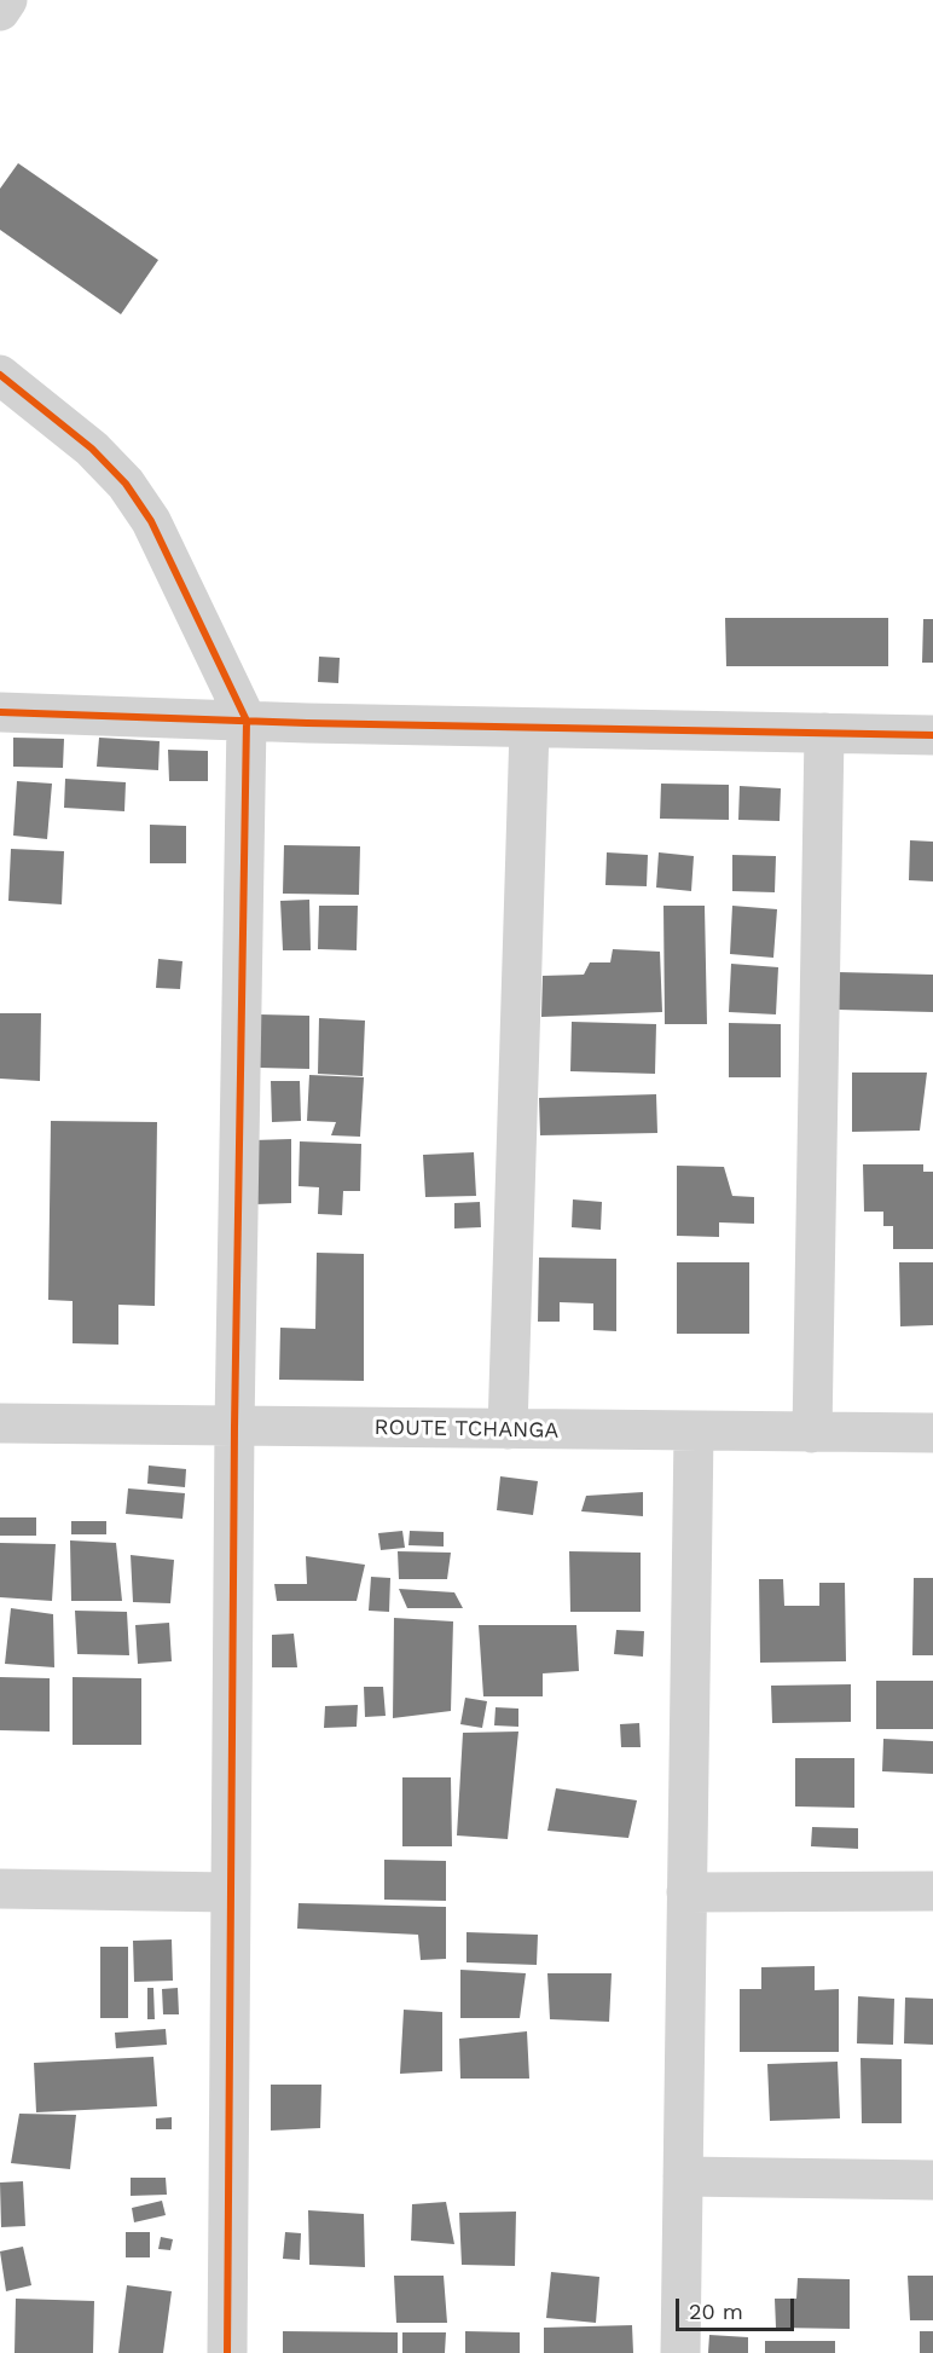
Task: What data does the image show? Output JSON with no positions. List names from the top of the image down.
{
  "streets": {
    "street": ["ROUTE TCHANGA"]
  },
  "scale_bar": "20 m"
}
